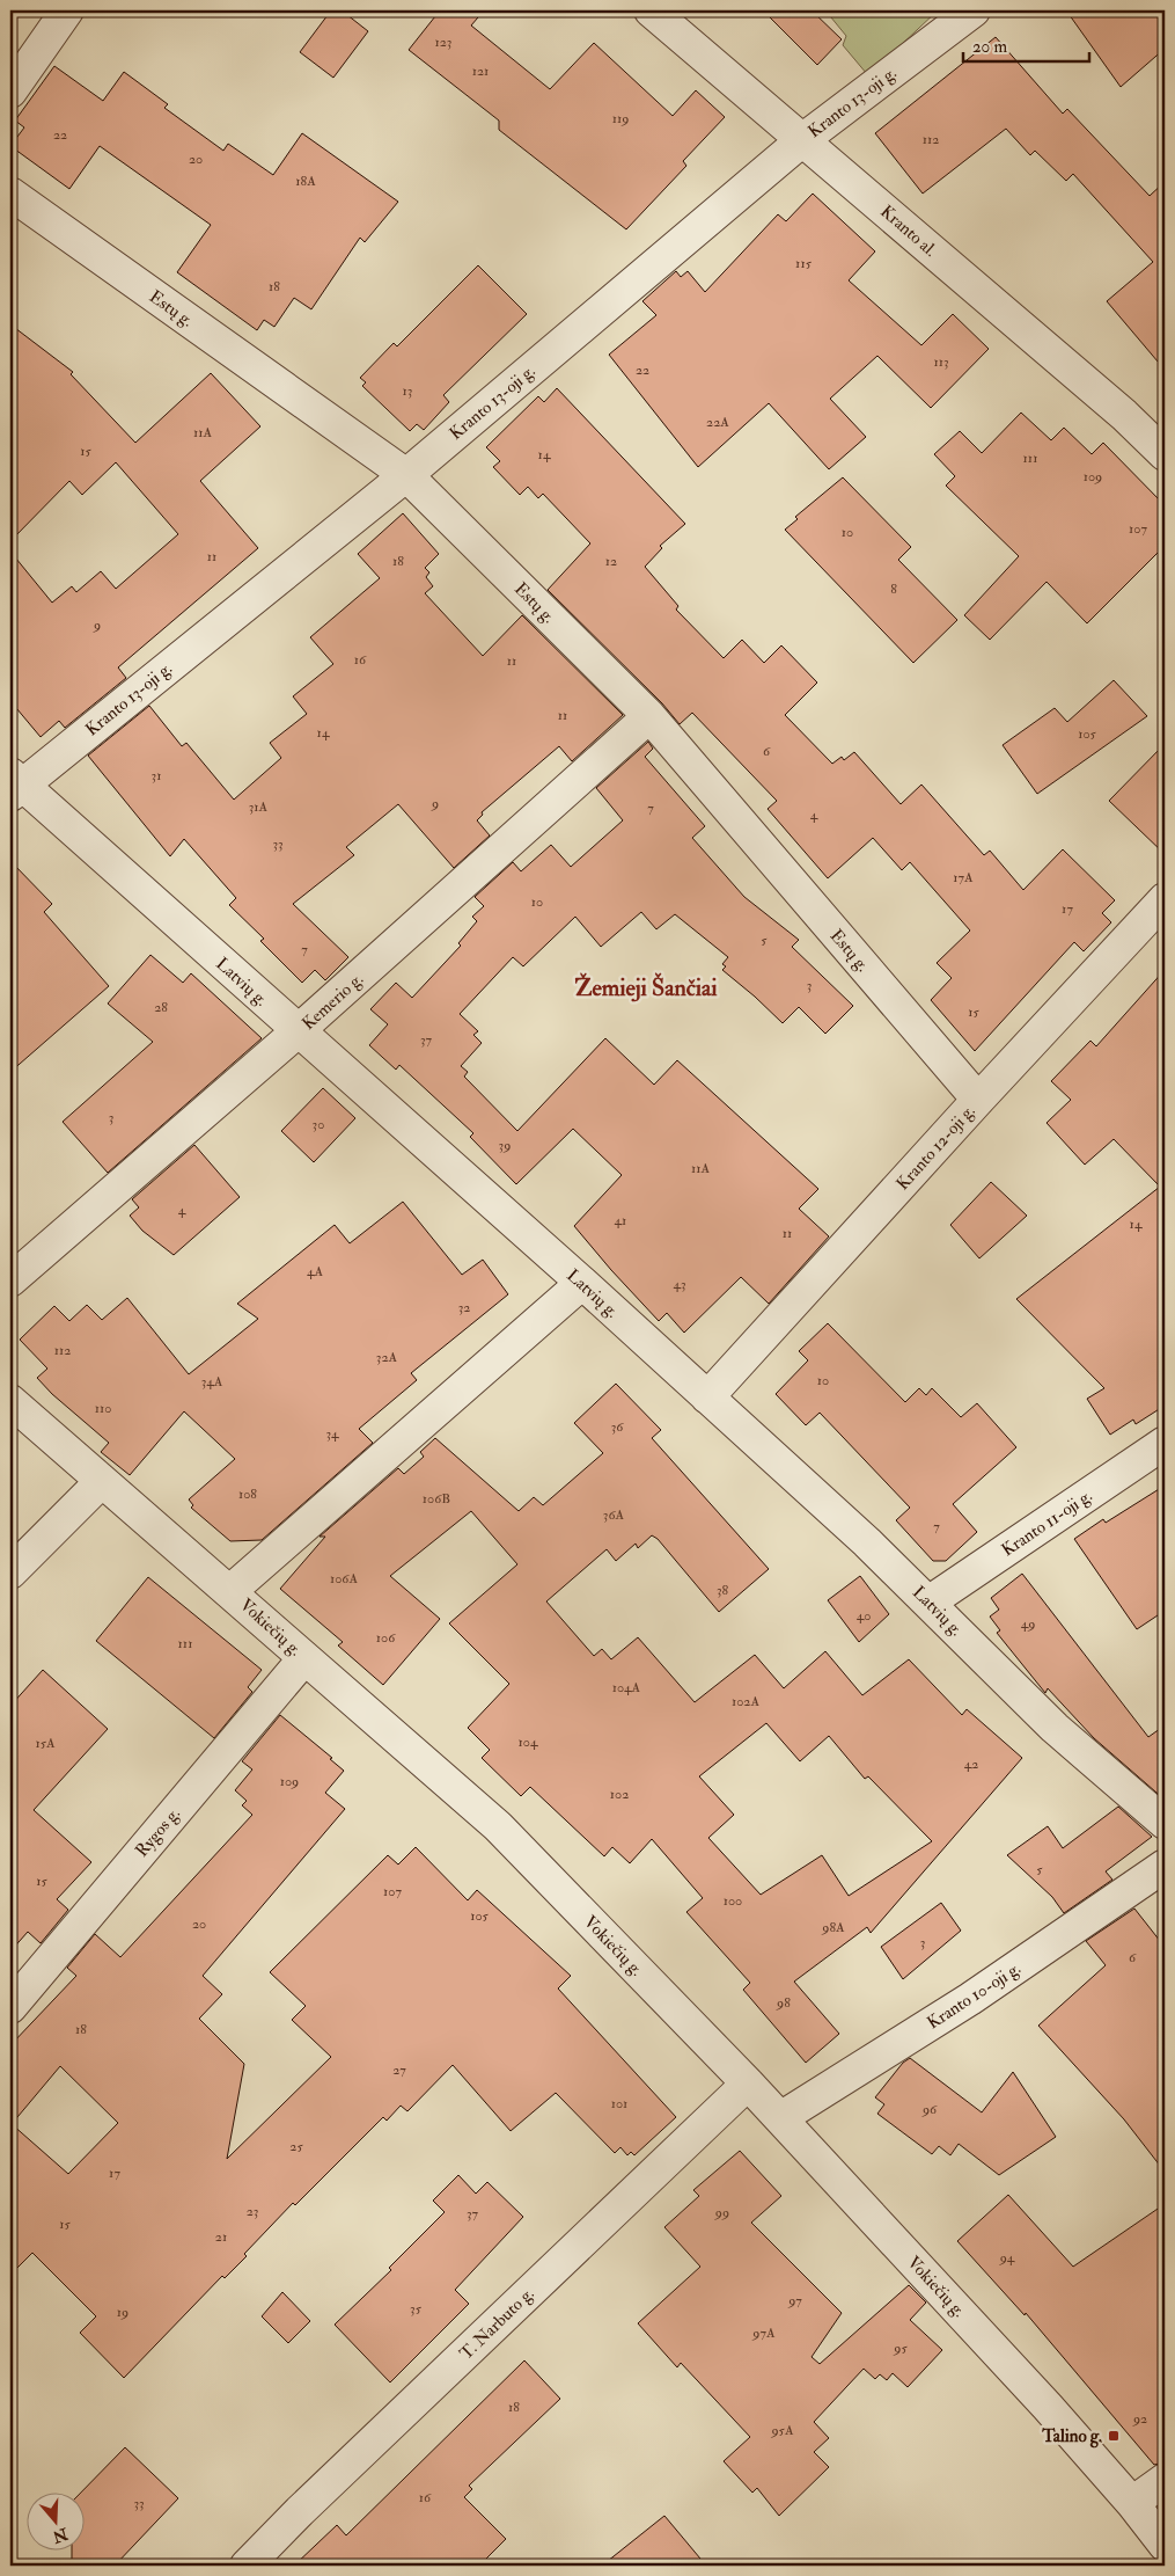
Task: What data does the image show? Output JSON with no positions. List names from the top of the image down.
{
  "streets": {
    "street": [
      "Kranto 13-oji g.",
      "Kranto al.",
      "Estų g.",
      "Latvių g.",
      "Kemerio g.",
      "Kranto 12-oji g.",
      "Kranto 11-oji g.",
      "Vokiečių g.",
      "Rygos g.",
      "Kranto 10-oji g.",
      "T. Narbuto g."
    ]
  },
  "crossings": [
    ["Kranto 13-oji g.", "Kranto al."],
    ["Kranto 13-oji g.", "Estų g."],
    ["Kranto 13-oji g.", "Latvių g."],
    ["Estų g.", "Kemerio g."],
    ["Estų g.", "Kranto 12-oji g."],
    ["Latvių g.", "Kemerio g."],
    ["Latvių g.", "Kranto 12-oji g."],
    ["Latvių g.", "Kranto 11-oji g."],
    ["Vokiečių g.", "Rygos g."],
    ["Vokiečių g.", "Kranto 10-oji g."],
    ["Vokiečių g.", "T. Narbuto g."]
  ],
  "districts": ["Žemieji Šančiai"],
  "places": {
    "transit": ["Talino g."]
  },
  "house_numbers": [
    "123",
    "121",
    "119",
    "22",
    "112",
    "20",
    "18A",
    "115",
    "18",
    "113",
    "22",
    "13",
    "22A",
    "11A",
    "15",
    "14",
    "111",
    "109",
    "107",
    "10",
    "11",
    "18",
    "12",
    "8",
    "9",
    "16",
    "11",
    "11",
    "14",
    "105",
    "6",
    "31",
    "9",
    "31A",
    "7",
    "4",
    "33",
    "17A",
    "10",
    "17",
    "5",
    "7",
    "3",
    "28",
    "15",
    "37",
    "3",
    "30",
    "39",
    "11A",
    "4",
    "41",
    "14",
    "11",
    "4A",
    "43",
    "32",
    "112",
    "32A",
    "10",
    "34A",
    "110",
    "36",
    "34",
    "108",
    "106B",
    "36A",
    "7",
    "106A",
    "38",
    "40",
    "49",
    "106",
    "111",
    "104A",
    "102A",
    "104",
    "15A",
    "42",
    "109",
    "102",
    "5",
    "15",
    "107",
    "100",
    "105",
    "20",
    "98A",
    "3",
    "6",
    "98",
    "18",
    "27",
    "101",
    "96",
    "25",
    "17",
    "23",
    "99",
    "37",
    "15",
    "21",
    "94",
    "97",
    "35",
    "19",
    "97A",
    "95",
    "18",
    "92",
    "95A",
    "16",
    "33"
  ],
  "scale_bar": "20 m",
  "north": "bottom"
}
